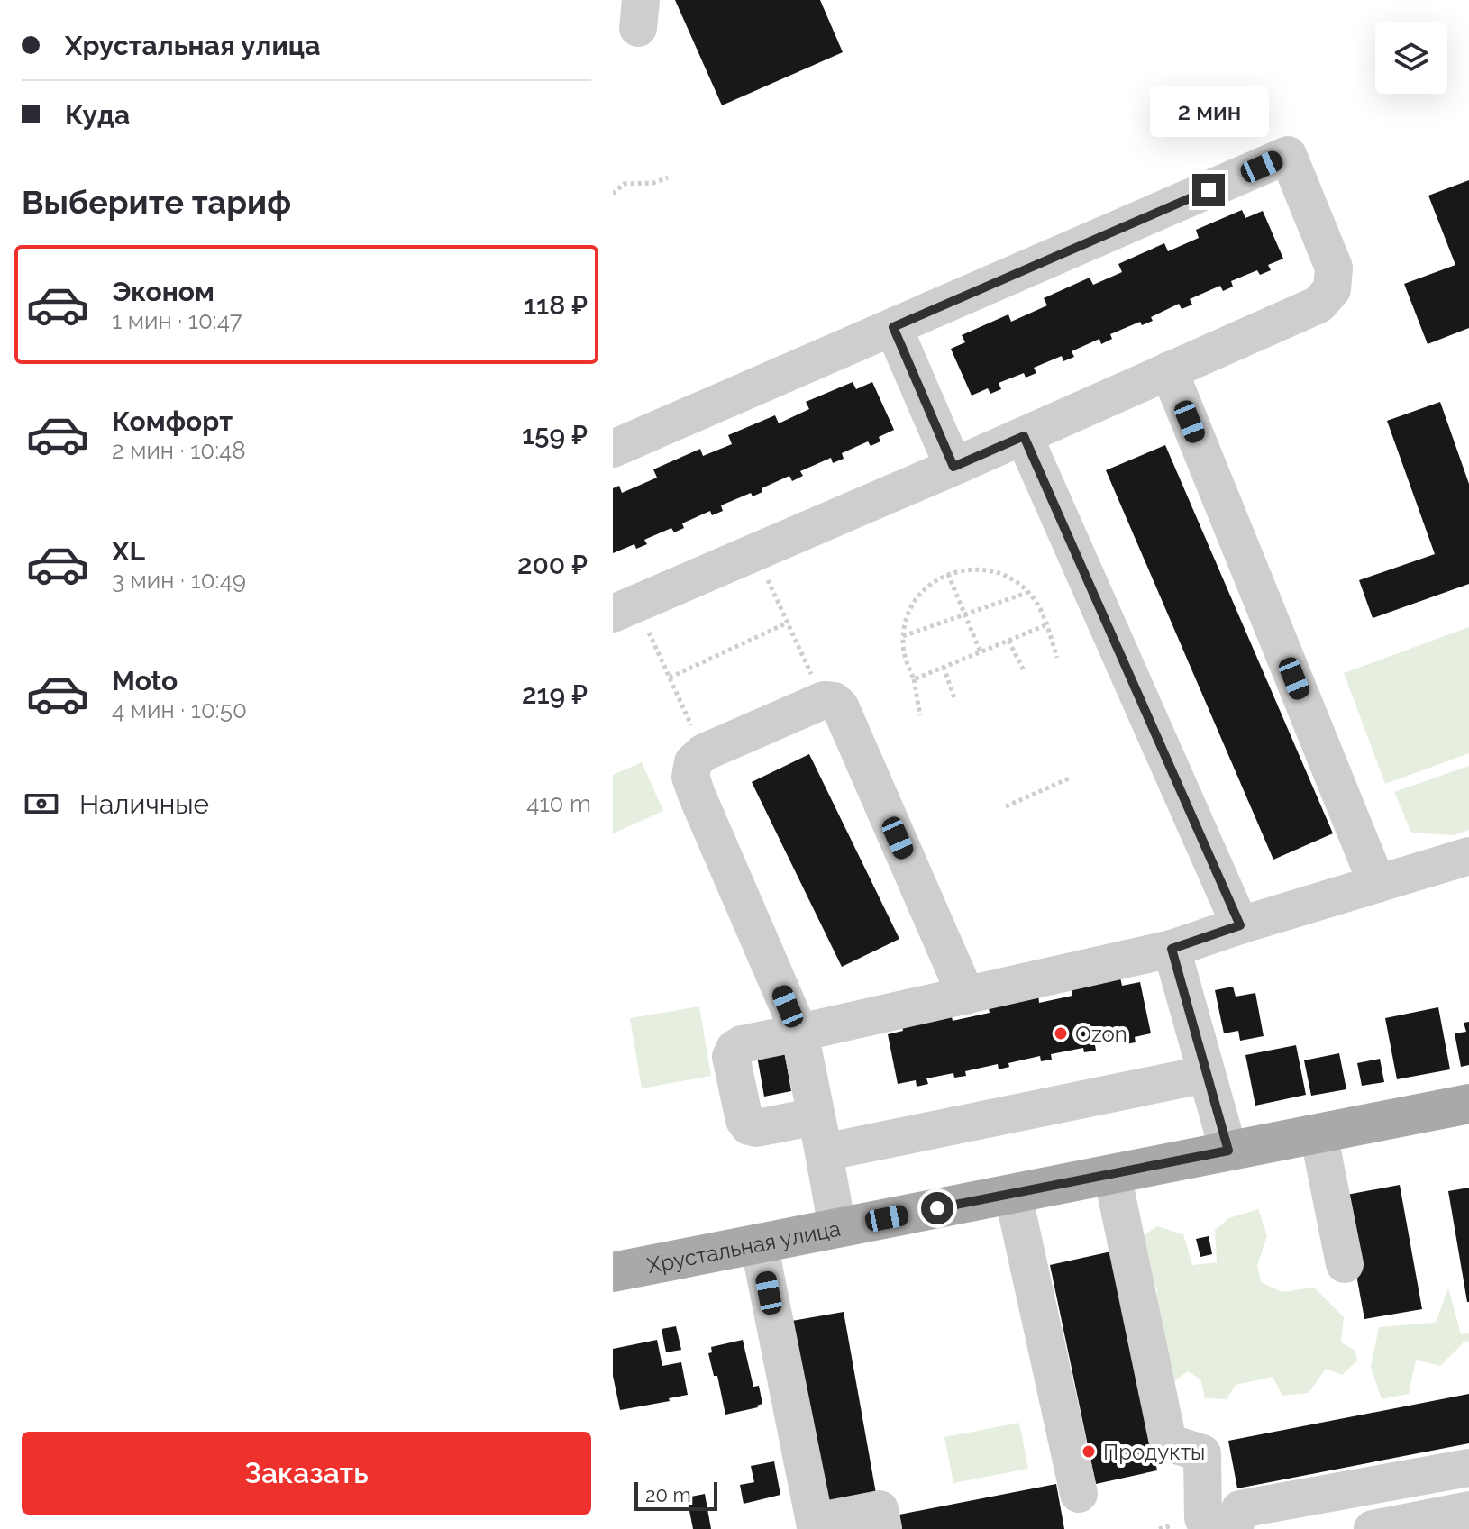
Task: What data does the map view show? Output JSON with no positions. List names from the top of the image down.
{
  "streets": {
    "main road": ["Хрустальная улица"]
  },
  "places": ["Ozon", "Продукты"],
  "scale_bar": "20 m",
  "page": {
    "banner": ["Хрустальная улица", "Куда"],
    "bubble": "2 мин",
    "heading": "Выберите тариф",
    "list": [
      {
        "name": "Эконом",
        "note": "1 мин · 10:47",
        "value": "118 ₽"
      },
      {
        "name": "Комфорт",
        "note": "2 мин · 10:48",
        "value": "159 ₽"
      },
      {
        "name": "XL",
        "note": "3 мин · 10:49",
        "value": "200 ₽"
      },
      {
        "name": "Moto",
        "note": "4 мин · 10:50",
        "value": "219 ₽"
      }
    ],
    "pay": ["Наличные", "410 m"],
    "buttons": "Заказать",
    "scale": "20 m"
  }
}
